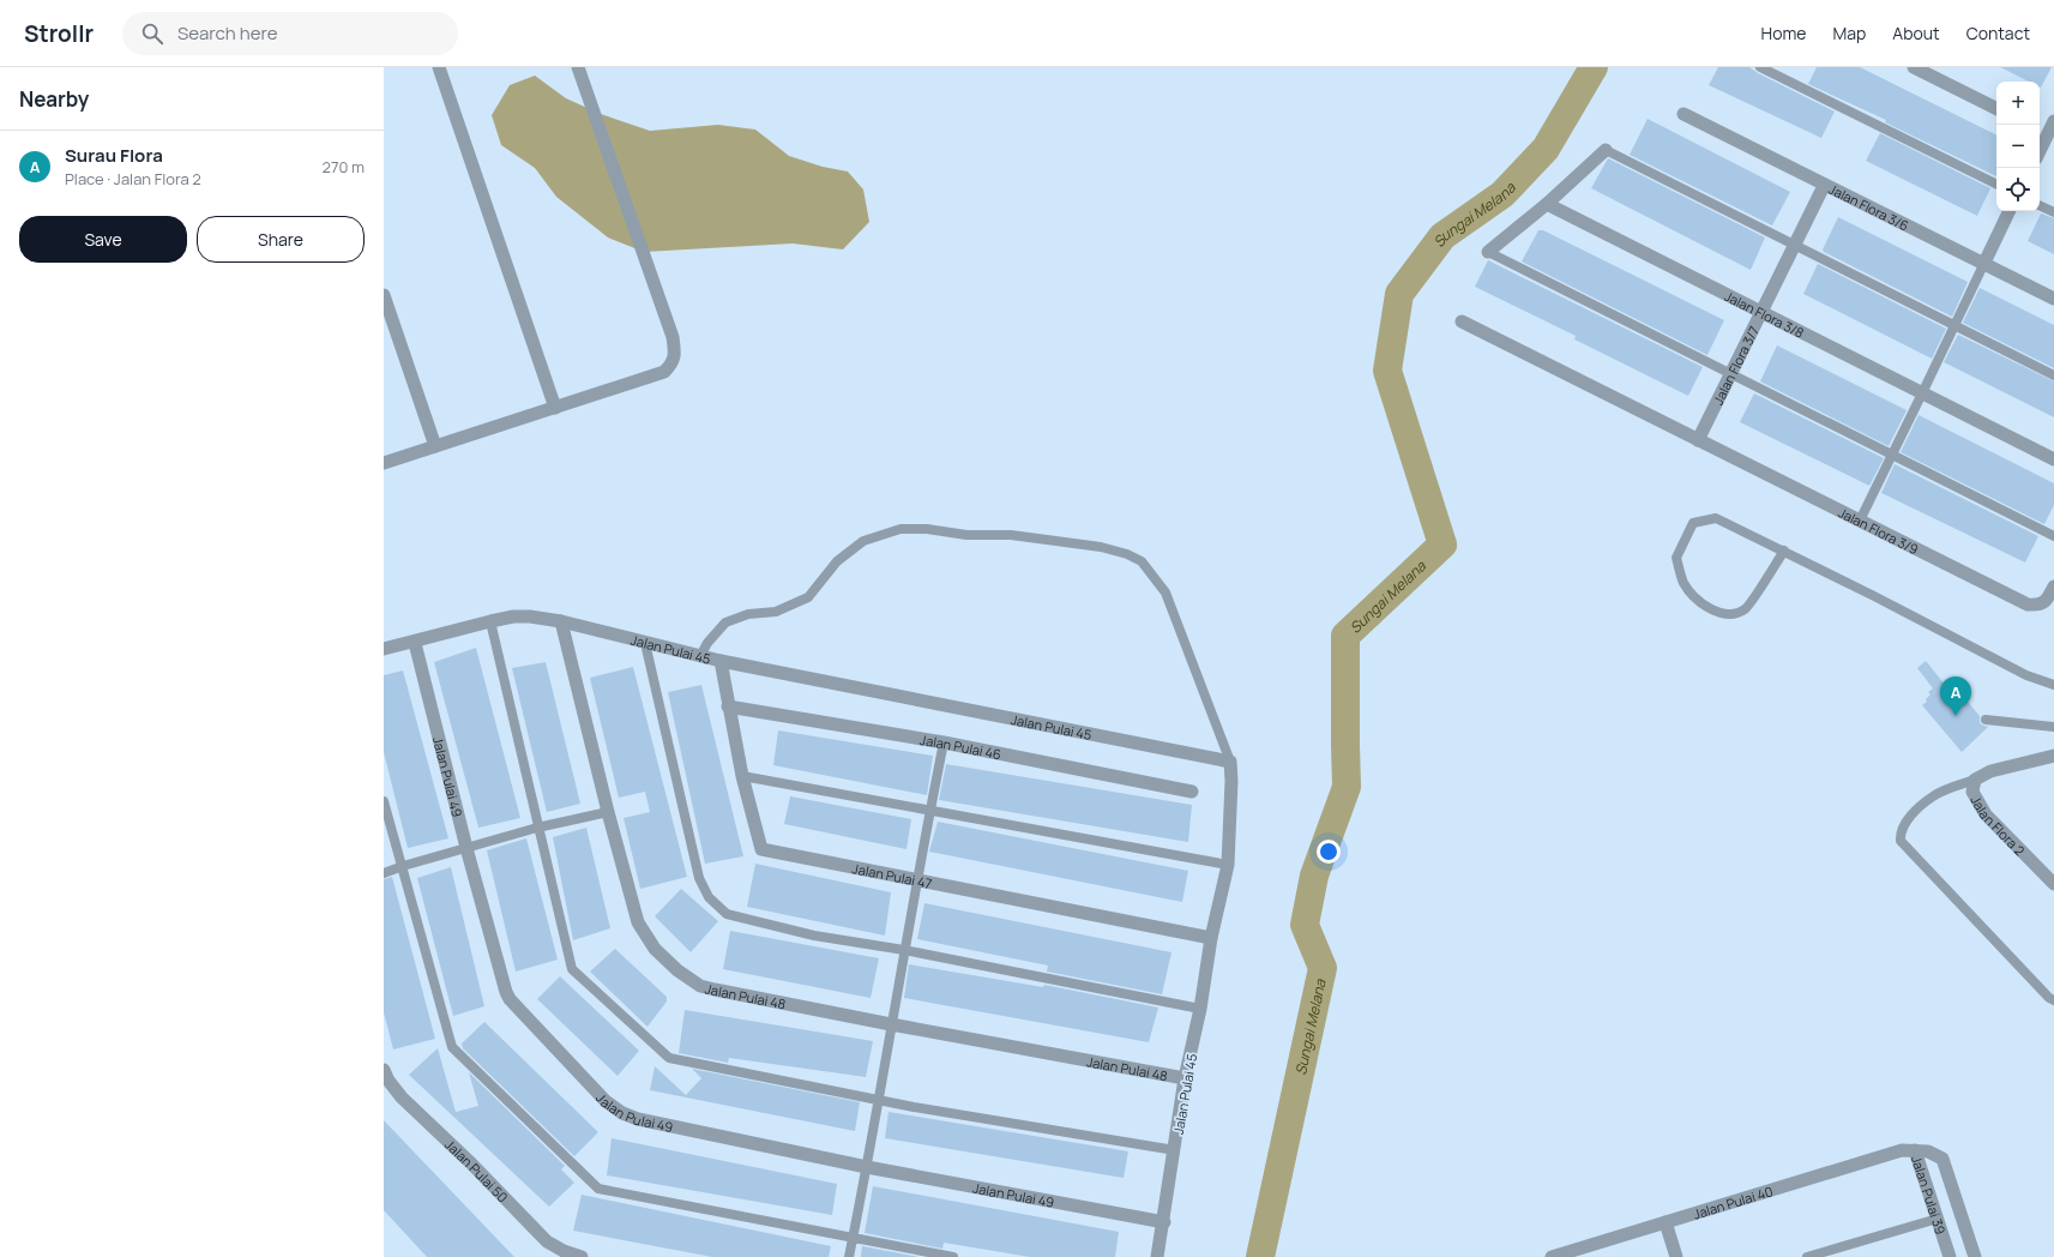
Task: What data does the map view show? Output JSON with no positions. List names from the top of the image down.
{
  "streets": {
    "street": [
      "Jalan Flora 3/6",
      "Jalan Flora 3/8",
      "Jalan Flora 3/7",
      "Jalan Flora 3/9",
      "Jalan Pulai 45",
      "Jalan Pulai 46",
      "Jalan Pulai 49",
      "Jalan Flora 2",
      "Jalan Pulai 47",
      "Jalan Pulai 48",
      "Jalan Pulai 50",
      "Jalan Pulai 39",
      "Jalan Pulai 40"
    ]
  },
  "crossings": [
    ["Jalan Flora 3/6", "Jalan Flora 3/7"],
    ["Jalan Flora 3/8", "Jalan Flora 3/7"],
    ["Jalan Flora 3/7", "Jalan Flora 3/9"],
    ["Jalan Pulai 45", "Jalan Pulai 49"],
    ["Jalan Pulai 45", "Jalan Pulai 47"],
    ["Jalan Pulai 45", "Jalan Pulai 48"],
    ["Jalan Pulai 46", "Jalan Pulai 47"],
    ["Jalan Pulai 39", "Jalan Pulai 40"]
  ],
  "water": ["Sungai Melana"],
  "page": {
    "header": "Strollr",
    "search": "Search here",
    "nav": [
      "Home",
      "Map",
      "About",
      "Contact"
    ],
    "heading": "Nearby",
    "map_buttons": ["+", "−"],
    "list": [
      {
        "mark": "A",
        "name": "Surau Flora",
        "note": "Place · Jalan Flora 2",
        "value": "270 m"
      }
    ],
    "buttons": ["Save", "Share"],
    "pins": "A"
  }
}
